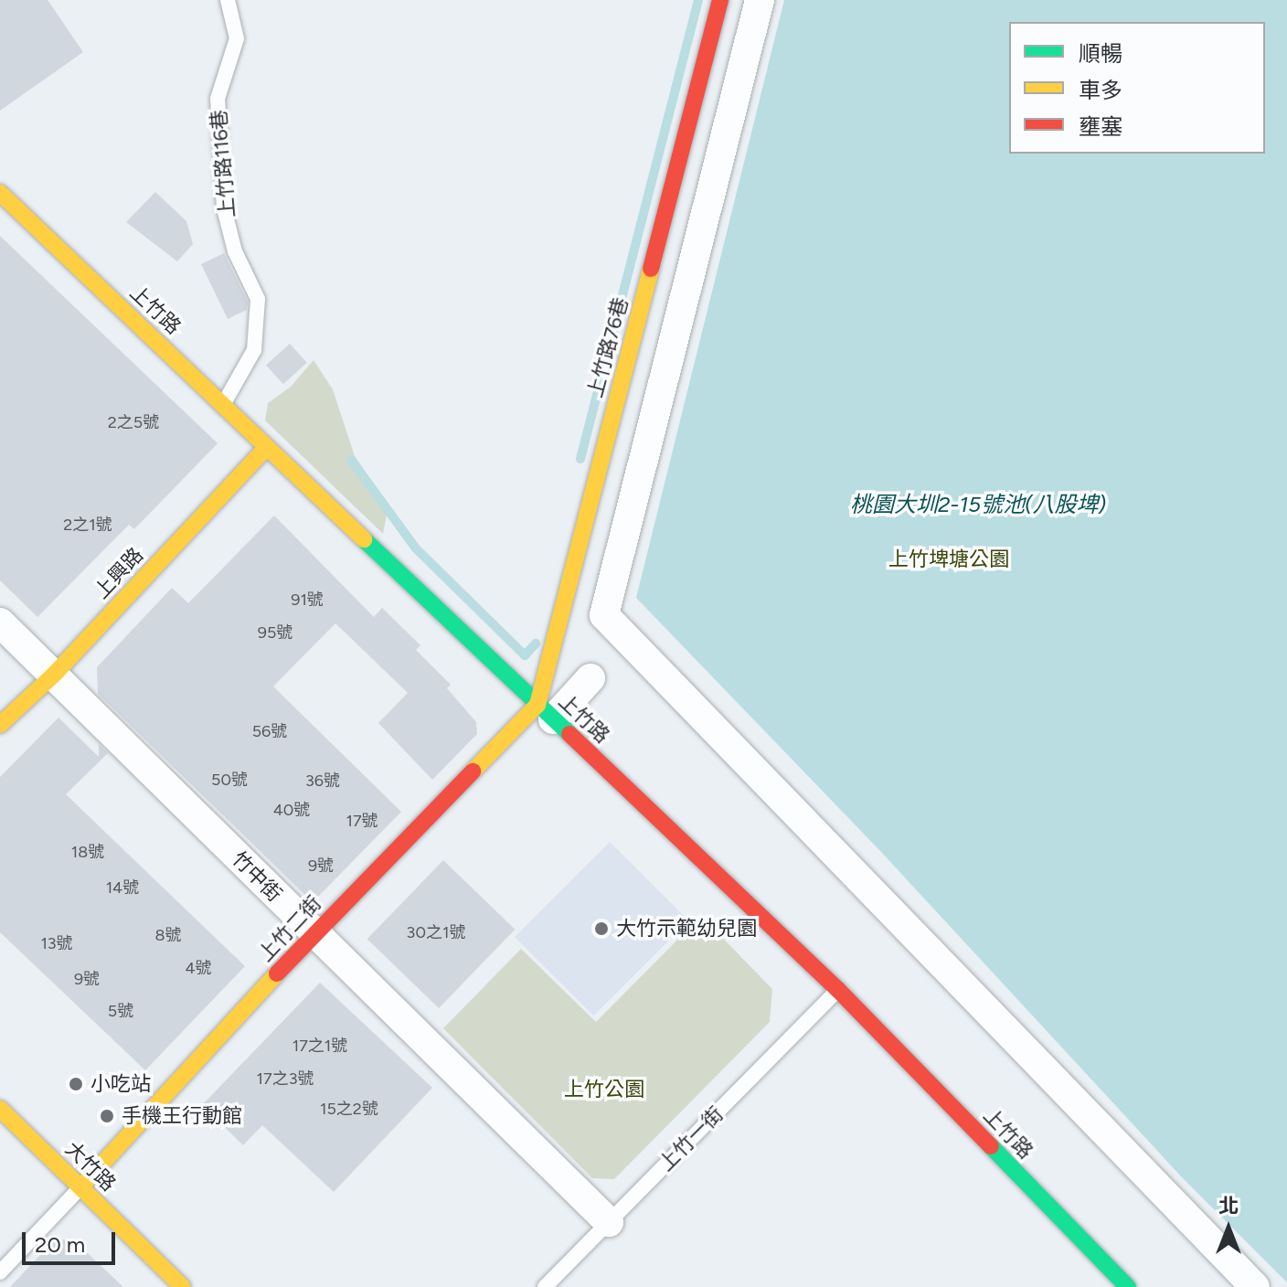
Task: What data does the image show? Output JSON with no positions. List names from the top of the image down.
{
  "streets": {
    "street": [
      "上竹路",
      "上竹路76巷",
      "上興路",
      "竹中街",
      "上竹二街",
      "大竹路"
    ],
    "lane": ["上竹路116巷", "上竹一街"]
  },
  "crossings": [
    ["上竹路116巷", "上竹路"],
    ["上竹路", "上竹路76巷"],
    ["上竹路", "上興路"],
    ["上竹路", "上竹二街"],
    ["上竹路", "上竹一街"],
    ["上竹路76巷", "上竹二街"],
    ["上興路", "竹中街"],
    ["竹中街", "上竹二街"],
    ["竹中街", "上竹一街"],
    ["上竹二街", "大竹路"]
  ],
  "water": ["桃園大圳2-15號池(八股埤)"],
  "parks": ["上竹埤塘公園", "上竹公園"],
  "places": ["大竹示範幼兒園", "小吃站", "手機王行動館"],
  "house_numbers": [
    "2之5號",
    "2之1號",
    "91號",
    "95號",
    "56號",
    "50號",
    "36號",
    "40號",
    "17號",
    "18號",
    "9號",
    "14號",
    "30之1號",
    "8號",
    "13號",
    "4號",
    "9號",
    "5號",
    "17之1號",
    "17之3號",
    "15之2號"
  ],
  "legend": ["順暢", "車多", "壅塞"],
  "scale_bar": "20 m",
  "north": "top"
}
